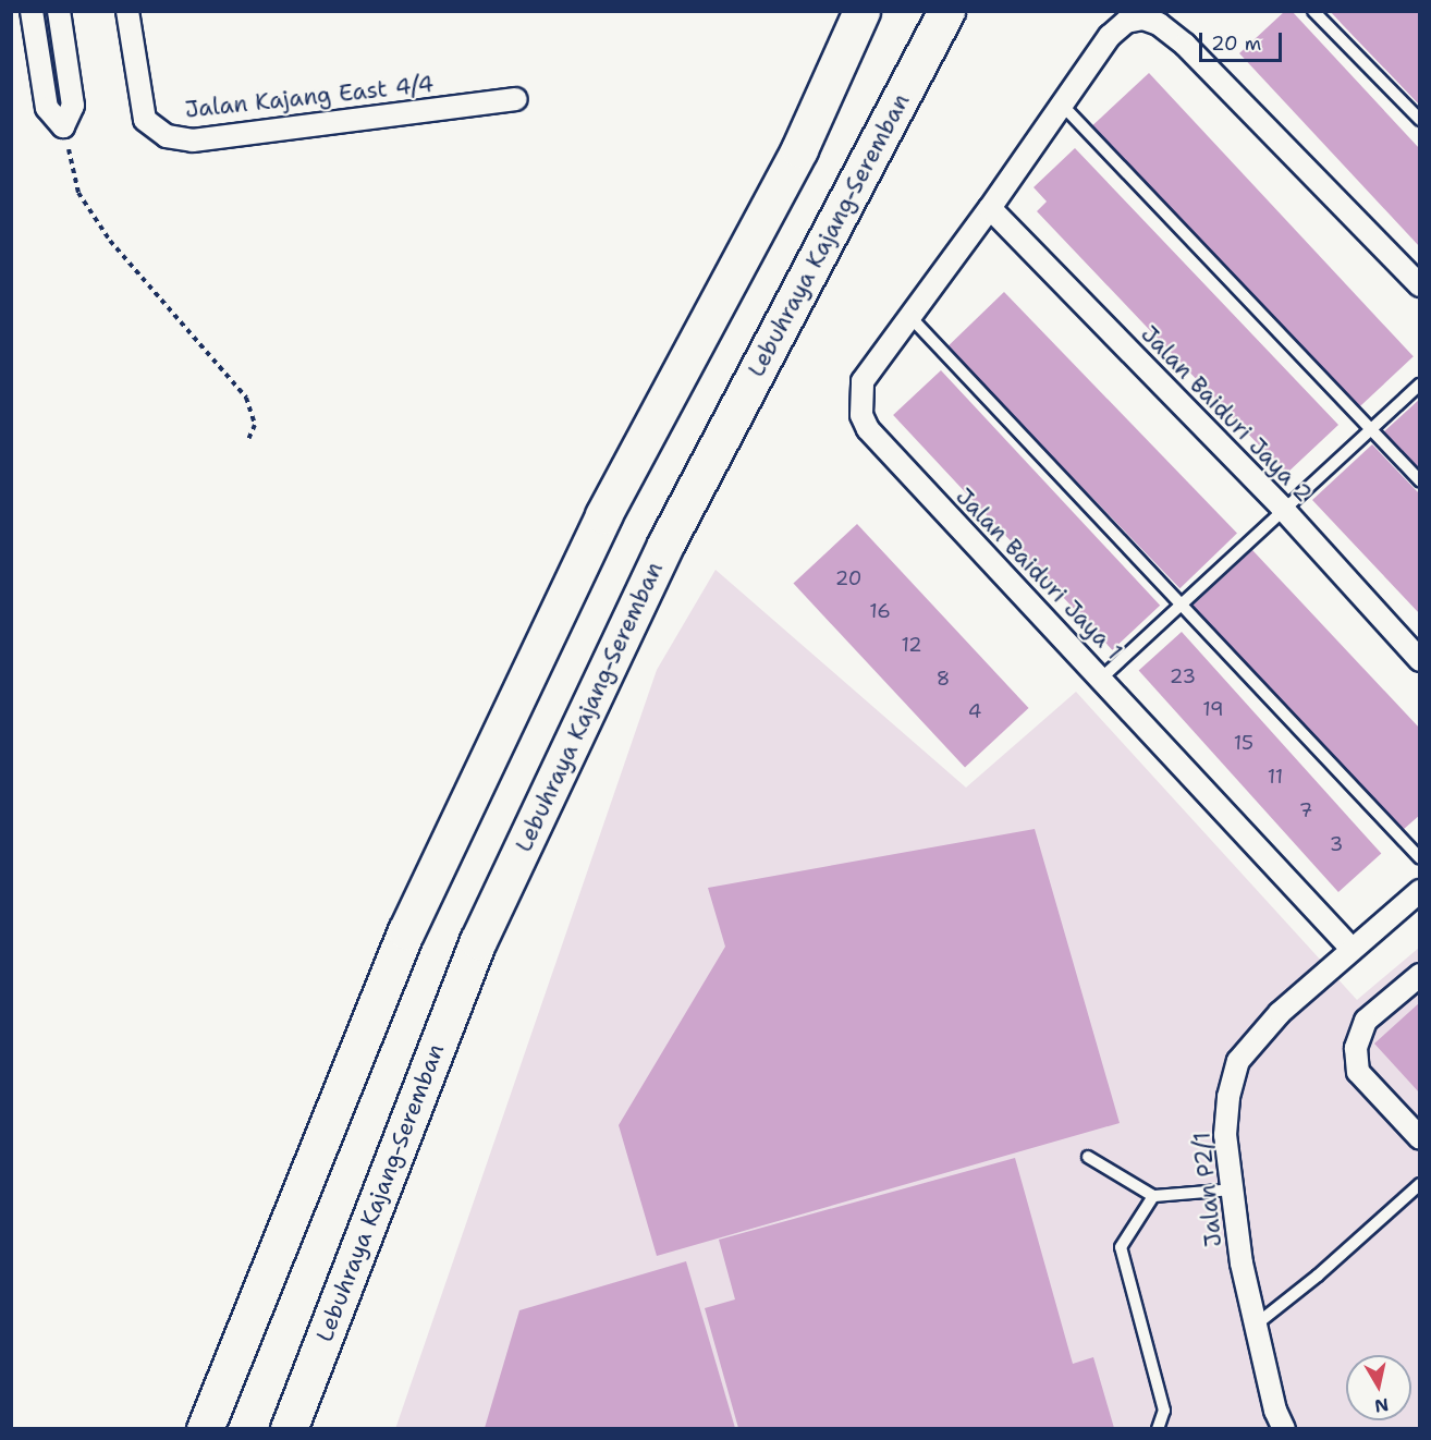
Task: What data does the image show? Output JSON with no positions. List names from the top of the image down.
{
  "streets": {
    "highway": ["Lebuhraya Kajang-Seremban"],
    "street": [
      "Jalan Kajang East 4/4",
      "Jalan Baiduri Jaya 2",
      "Jalan Baiduri Jaya 1",
      "Jalan P2/1"
    ]
  },
  "crossings": [
    ["Jalan Baiduri Jaya 2", "Jalan Baiduri Jaya 1"],
    ["Jalan Baiduri Jaya 1", "Jalan P2/1"]
  ],
  "house_numbers": [
    "20",
    "16",
    "12",
    "23",
    "8",
    "19",
    "4",
    "15",
    "11",
    "7",
    "3"
  ],
  "scale_bar": "20 m",
  "north": "bottom"
}
